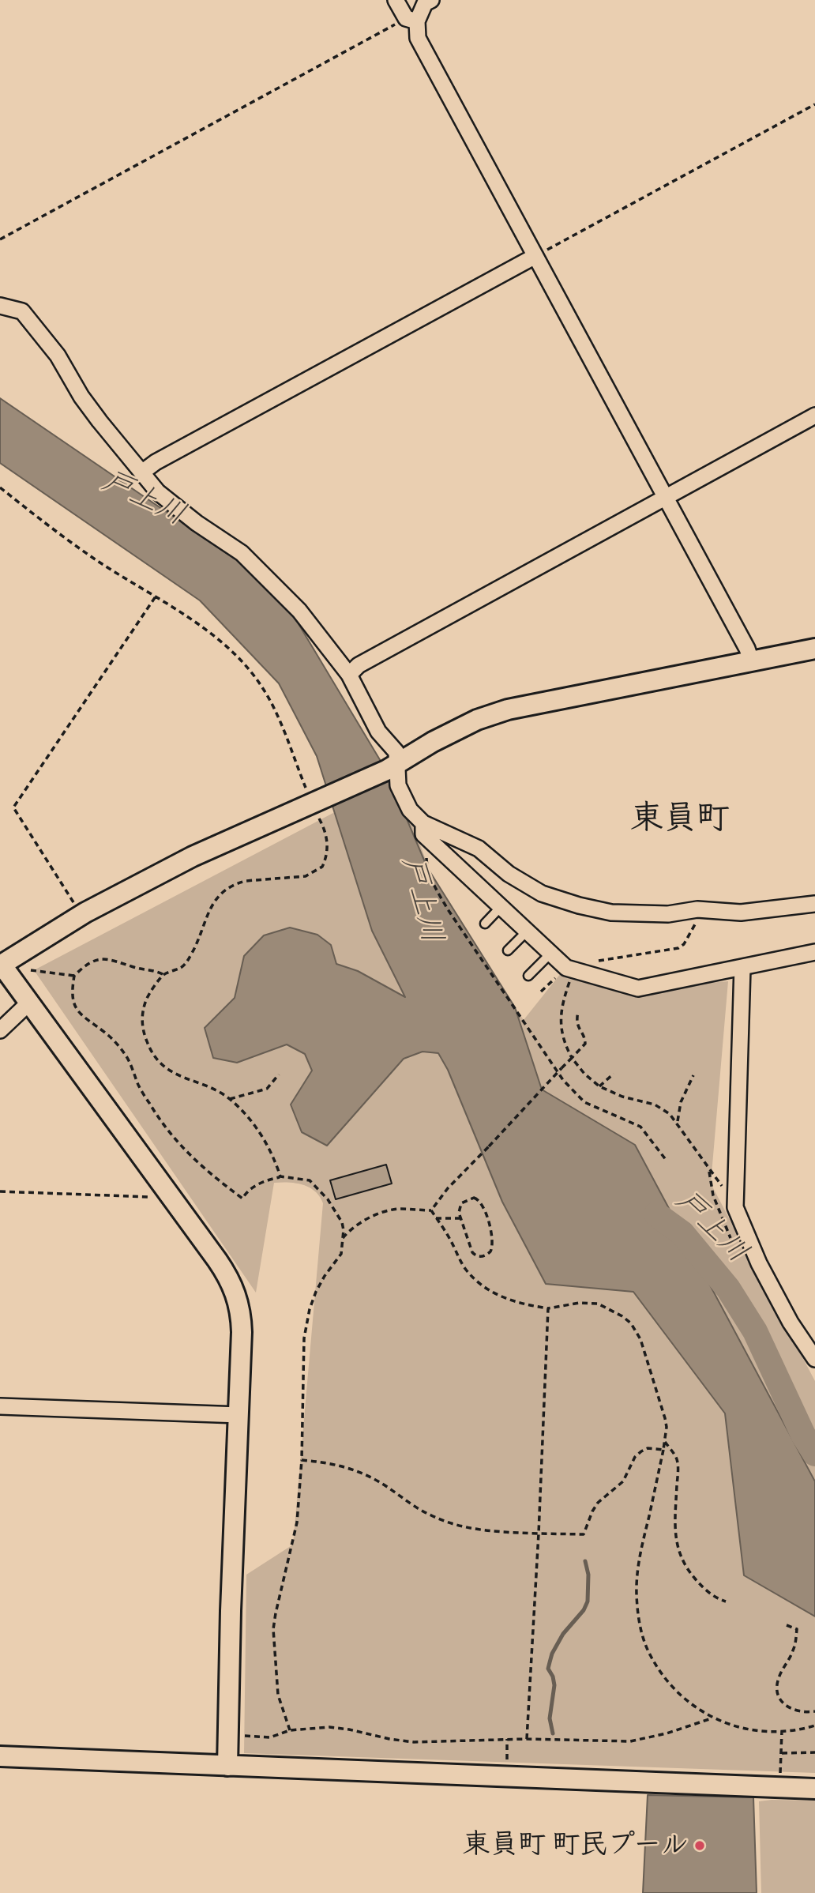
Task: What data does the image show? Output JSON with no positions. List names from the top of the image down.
{
  "districts": ["東員町"],
  "water": ["戸上川"],
  "places": ["東員町 町民プール"]
}
